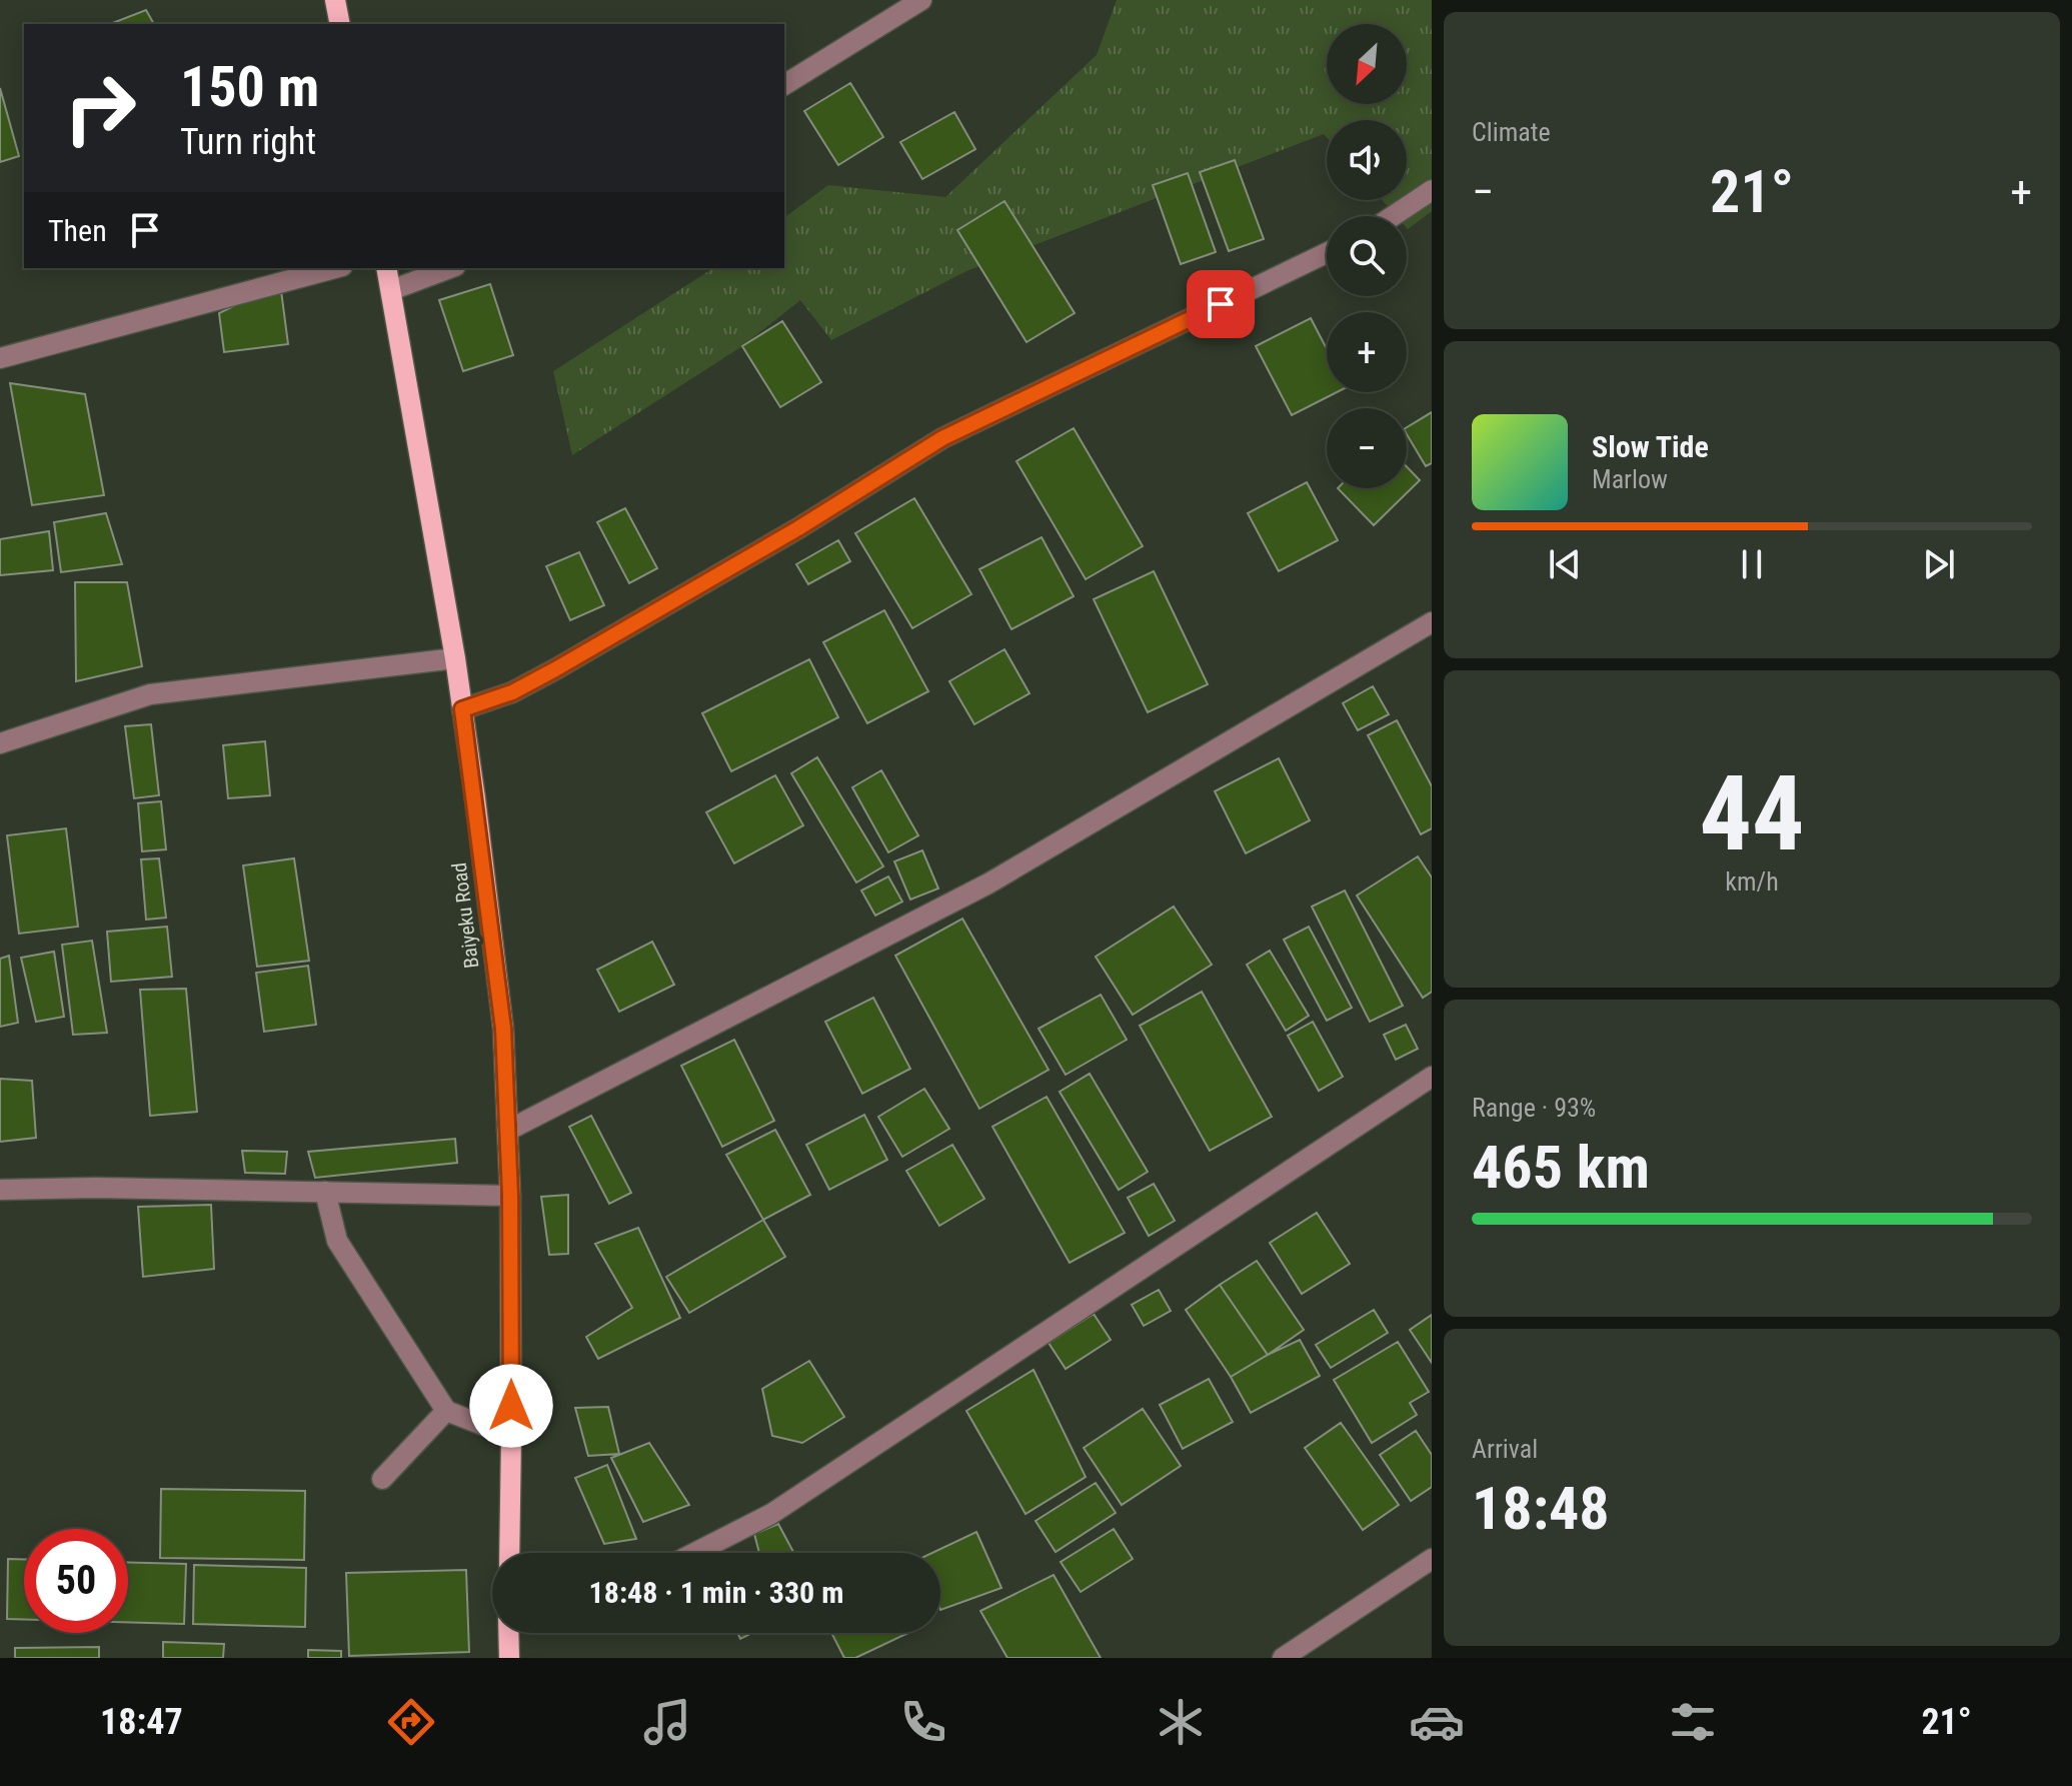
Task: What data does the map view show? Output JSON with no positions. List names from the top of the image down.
{
  "streets": {
    "main road": ["Baiyeku Road"]
  },
  "north": "bottom left",
  "page": {
    "tile": [
      "Climate",
      ["44", "km/h"],
      ["Range · 93%", "465 km"],
      ["Arrival", "18:48"]
    ],
    "map_buttons": ["+", "−"],
    "turn": ["150 m", "Turn right"],
    "heat": ["−", "21°", "+"],
    "then": "Then",
    "song": ["Slow Tide", "Marlow"],
    "limit": "50",
    "trip": "18:48 · 1 min · 330 m",
    "tabs": ["18:47", "21°"]
  }
}
